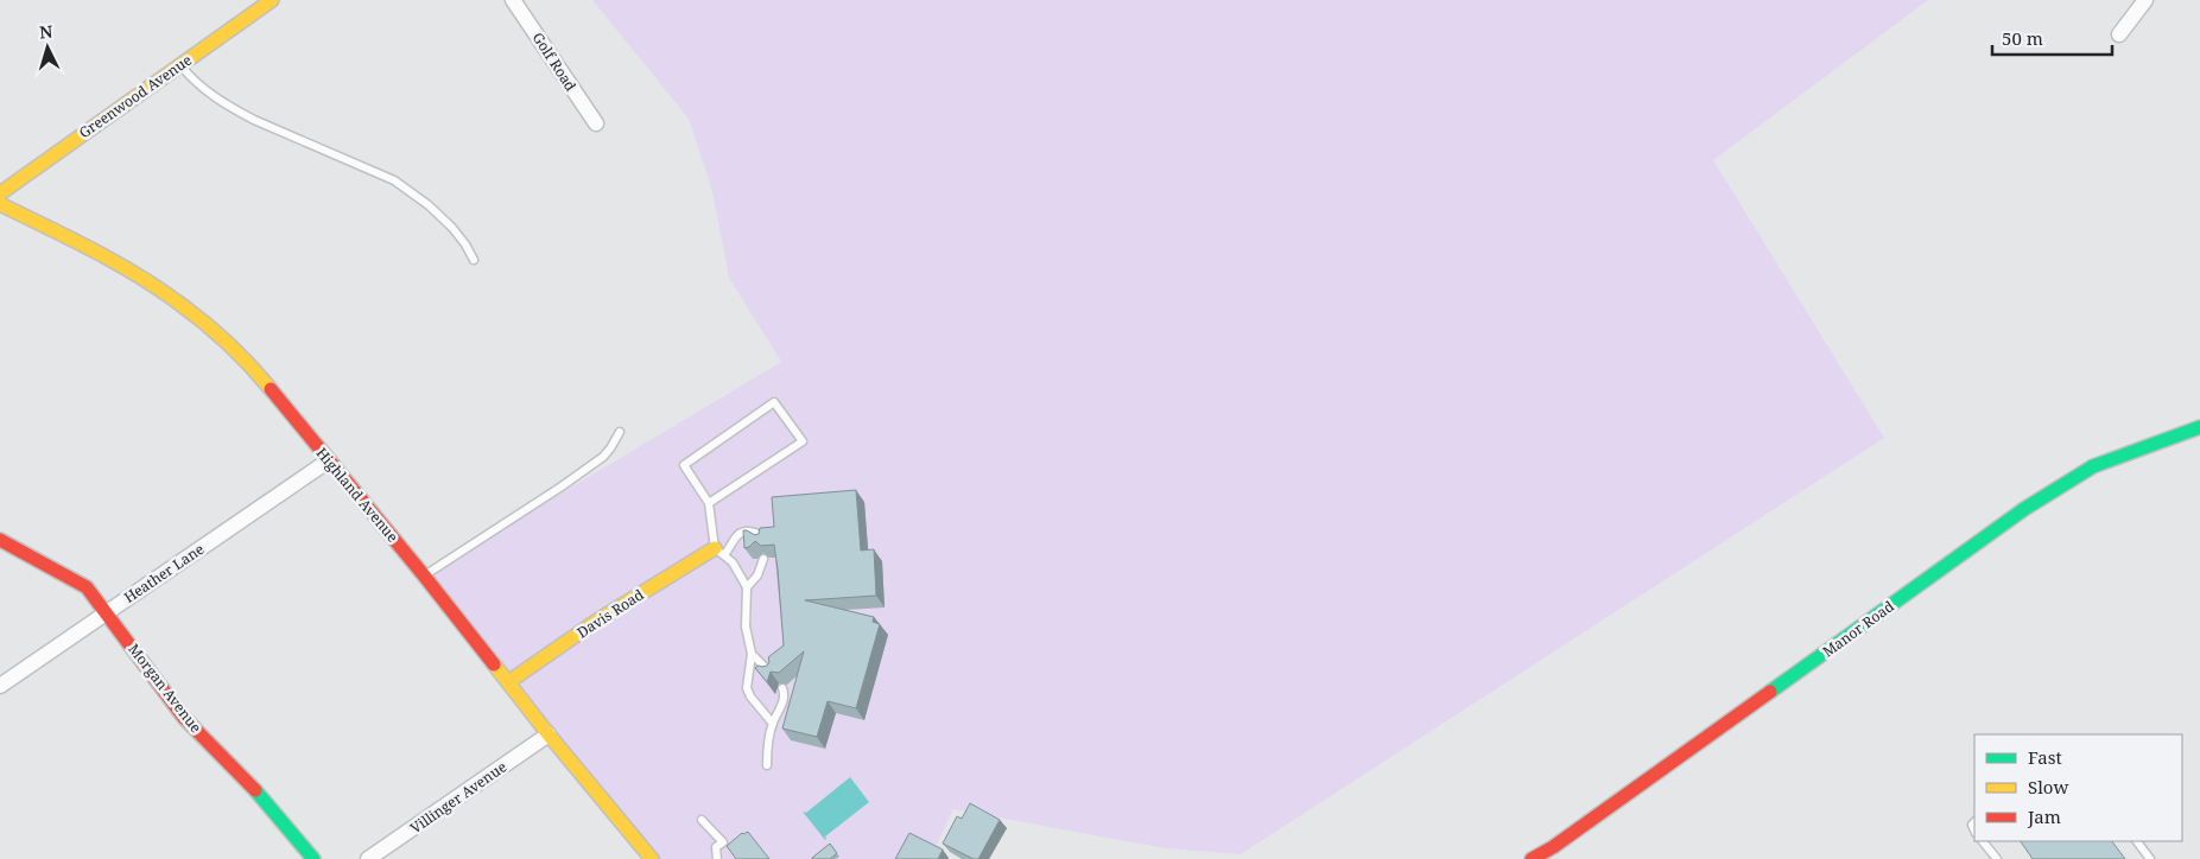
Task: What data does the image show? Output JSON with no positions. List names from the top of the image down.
{
  "streets": {
    "street": [
      "Golf Road",
      "Greenwood Avenue",
      "Highland Avenue",
      "Heather Lane",
      "Davis Road",
      "Manor Road",
      "Morgan Avenue",
      "Villinger Avenue"
    ]
  },
  "crossings": [
    ["Highland Avenue", "Heather Lane"],
    ["Highland Avenue", "Davis Road"],
    ["Highland Avenue", "Villinger Avenue"],
    ["Heather Lane", "Morgan Avenue"]
  ],
  "legend": ["Fast", "Slow", "Jam"],
  "scale_bar": "50 m",
  "north": "top"
}
